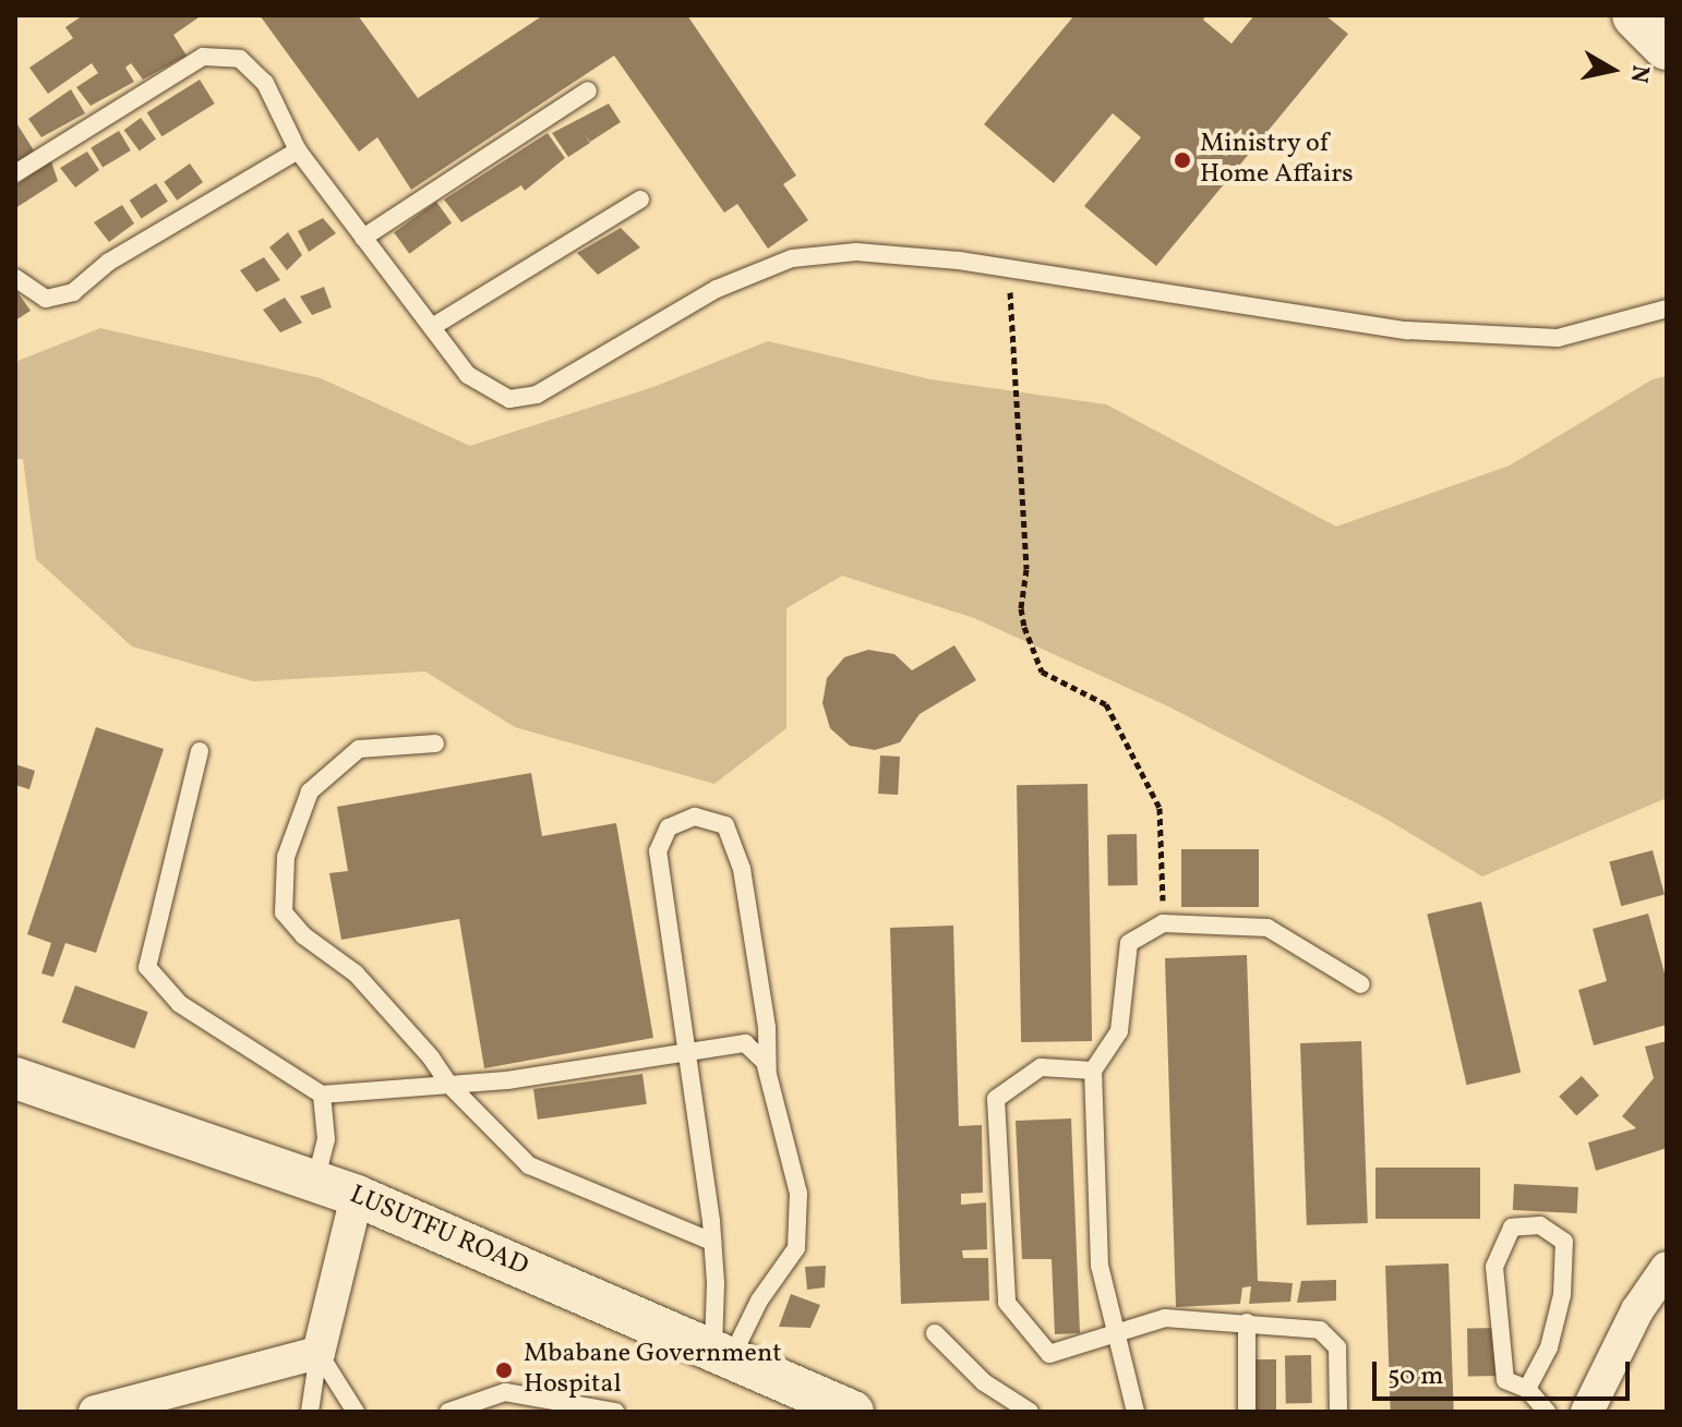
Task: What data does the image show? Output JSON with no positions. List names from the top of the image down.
{
  "streets": {
    "street": ["LUSUTFU ROAD"]
  },
  "places": ["Ministry of Home Affairs", "Mbabane Government Hospital"],
  "scale_bar": "50 m",
  "north": "right"
}
